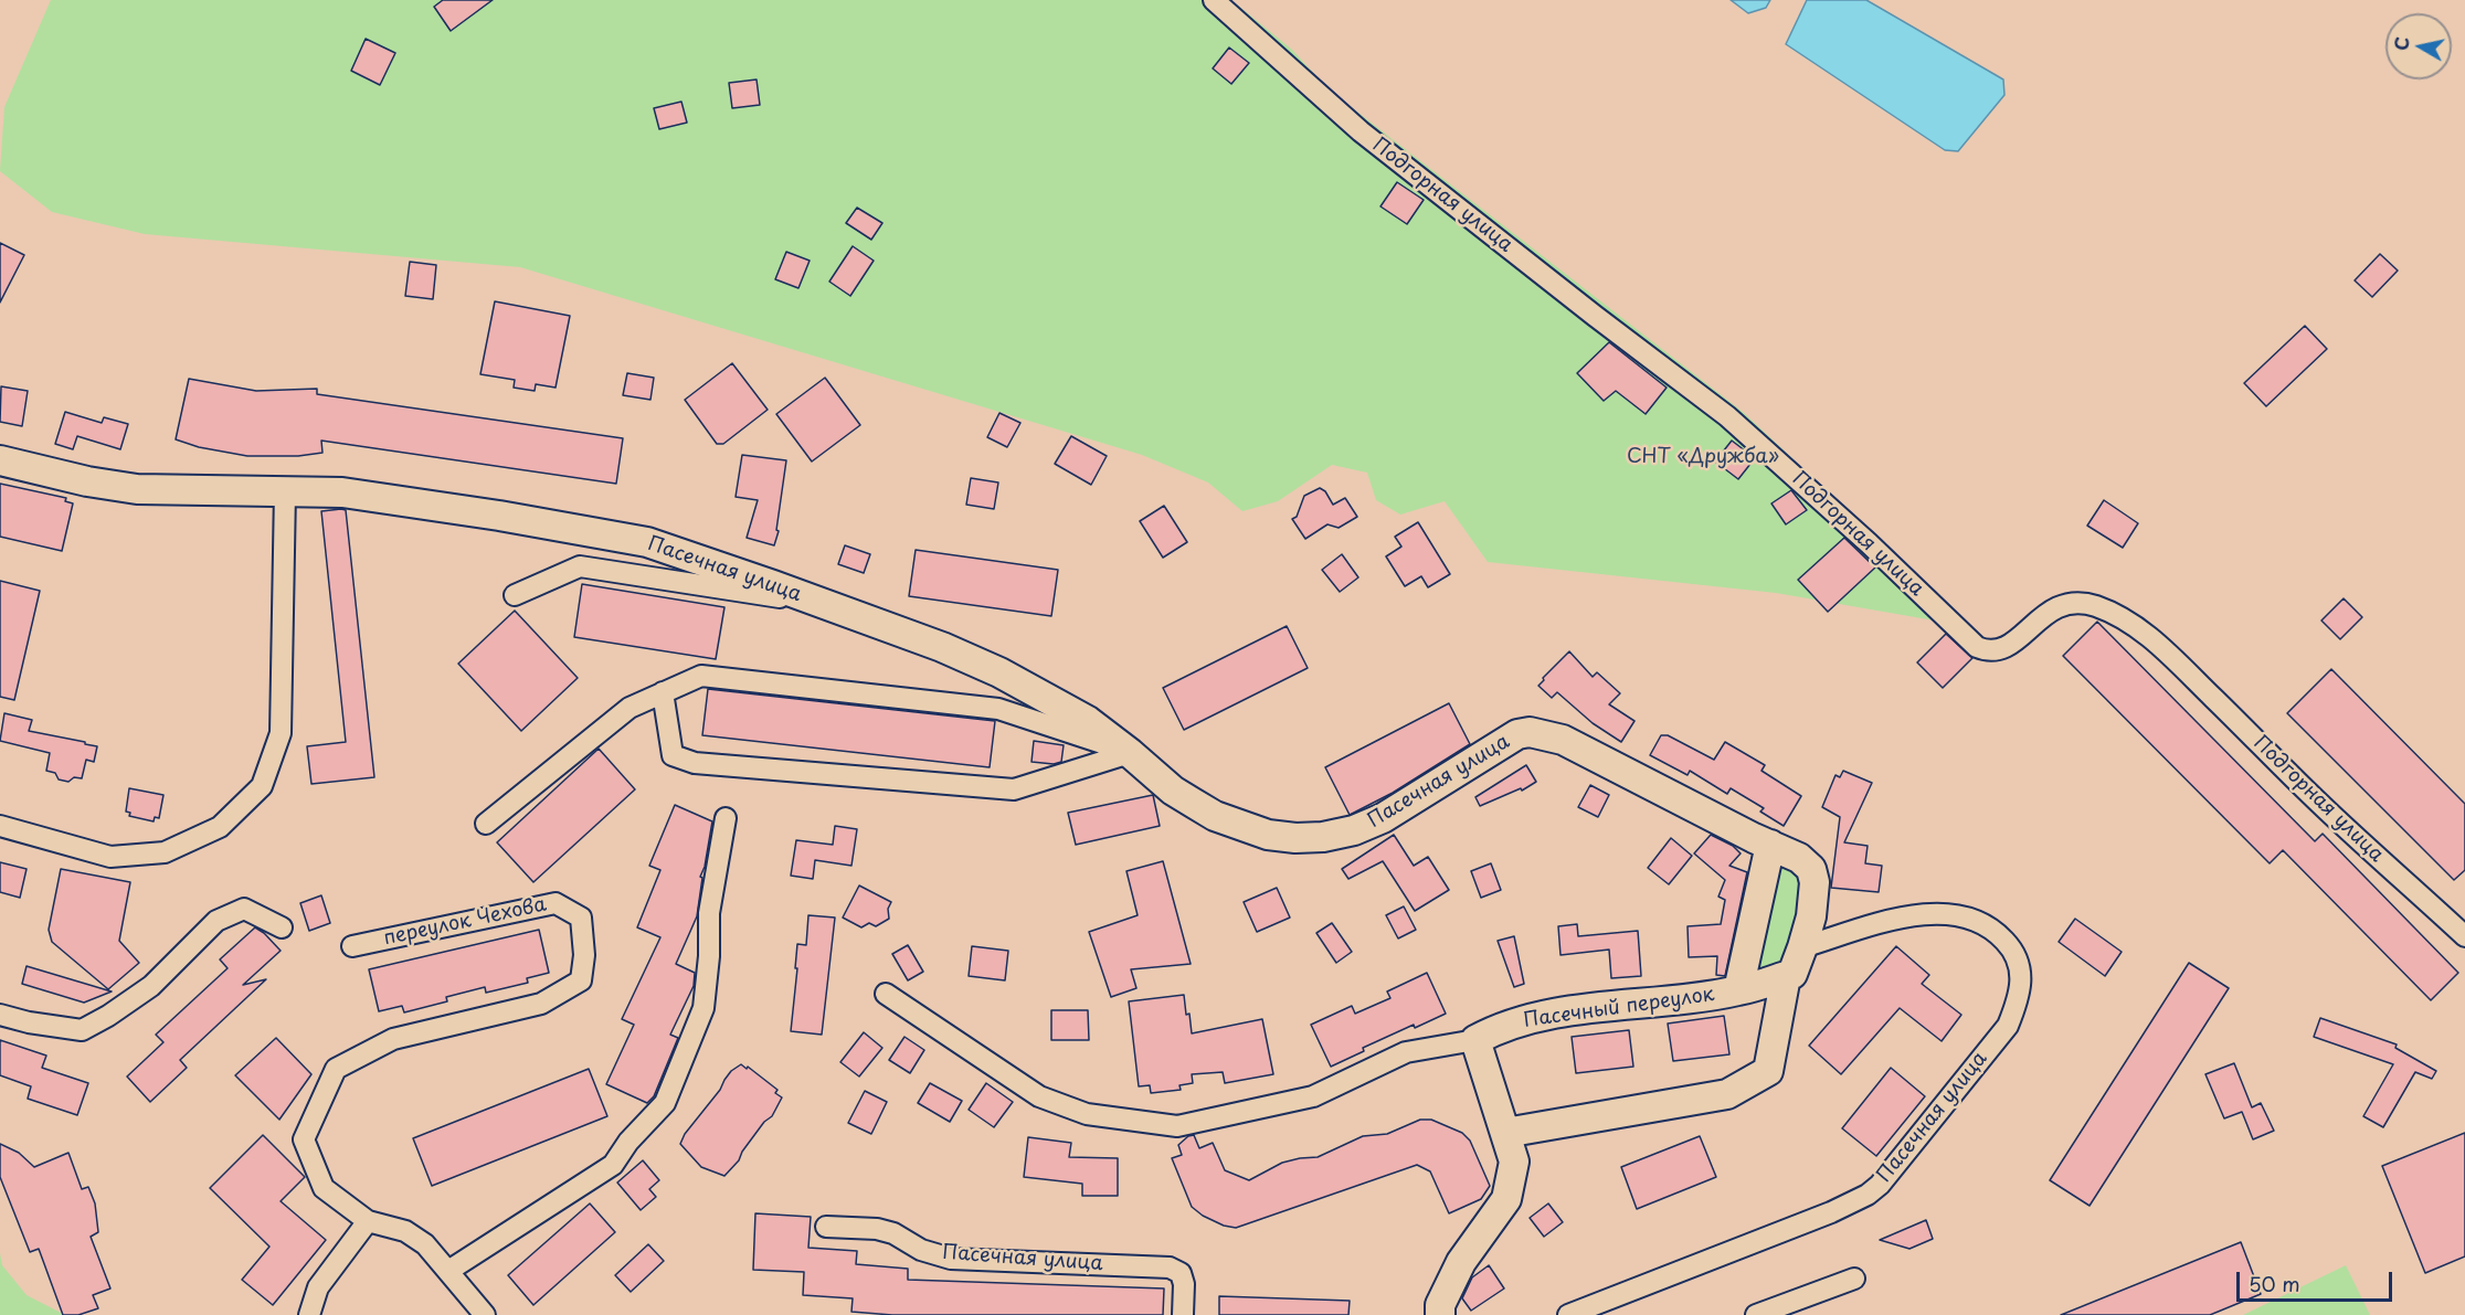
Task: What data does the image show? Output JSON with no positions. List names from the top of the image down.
{
  "streets": {
    "street": [
      "Подгорная улица",
      "Пасечная улица",
      "переулок Чехова",
      "Пасечный переулок"
    ]
  },
  "crossings": [
    ["Пасечная улица", "Пасечный переулок"]
  ],
  "parks": ["СНТ «Дружба»"],
  "scale_bar": "50 m",
  "north": "left"
}
